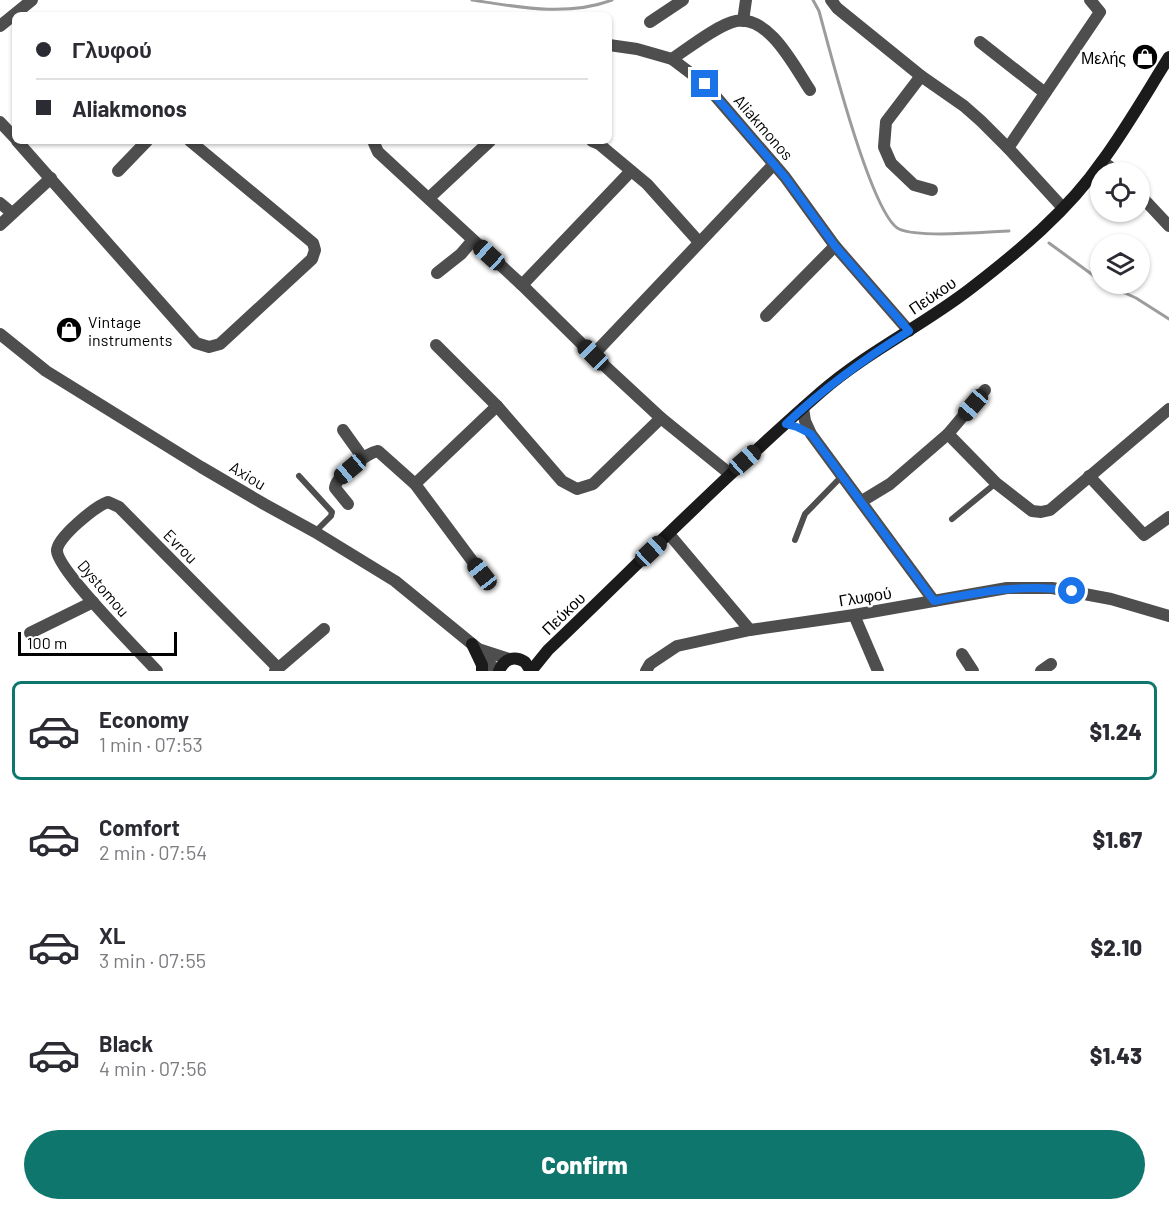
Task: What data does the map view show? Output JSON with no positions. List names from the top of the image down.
{
  "streets": {
    "main road": ["Πεύκου"],
    "street": [
      "Aliakmonos",
      "Axiou",
      "Evrou",
      "Dystomou",
      "Γλυφού"
    ]
  },
  "crossings": [
    ["Aliakmonos", "Πεύκου"],
    ["Πεύκου", "Axiou"],
    ["Evrou", "Dystomou"]
  ],
  "places": {
    "shop": ["Μελής", "Vintage instruments"]
  },
  "scale_bar": "100 m",
  "page": {
    "banner": ["Γλυφού", "Aliakmonos"],
    "scale": "100 m",
    "list": [
      {
        "name": "Economy",
        "note": "1 min · 07:53",
        "value": "$1.24"
      },
      {
        "name": "Comfort",
        "note": "2 min · 07:54",
        "value": "$1.67"
      },
      {
        "name": "XL",
        "note": "3 min · 07:55",
        "value": "$2.10"
      },
      {
        "name": "Black",
        "note": "4 min · 07:56",
        "value": "$1.43"
      }
    ],
    "buttons": "Confirm"
  }
}
